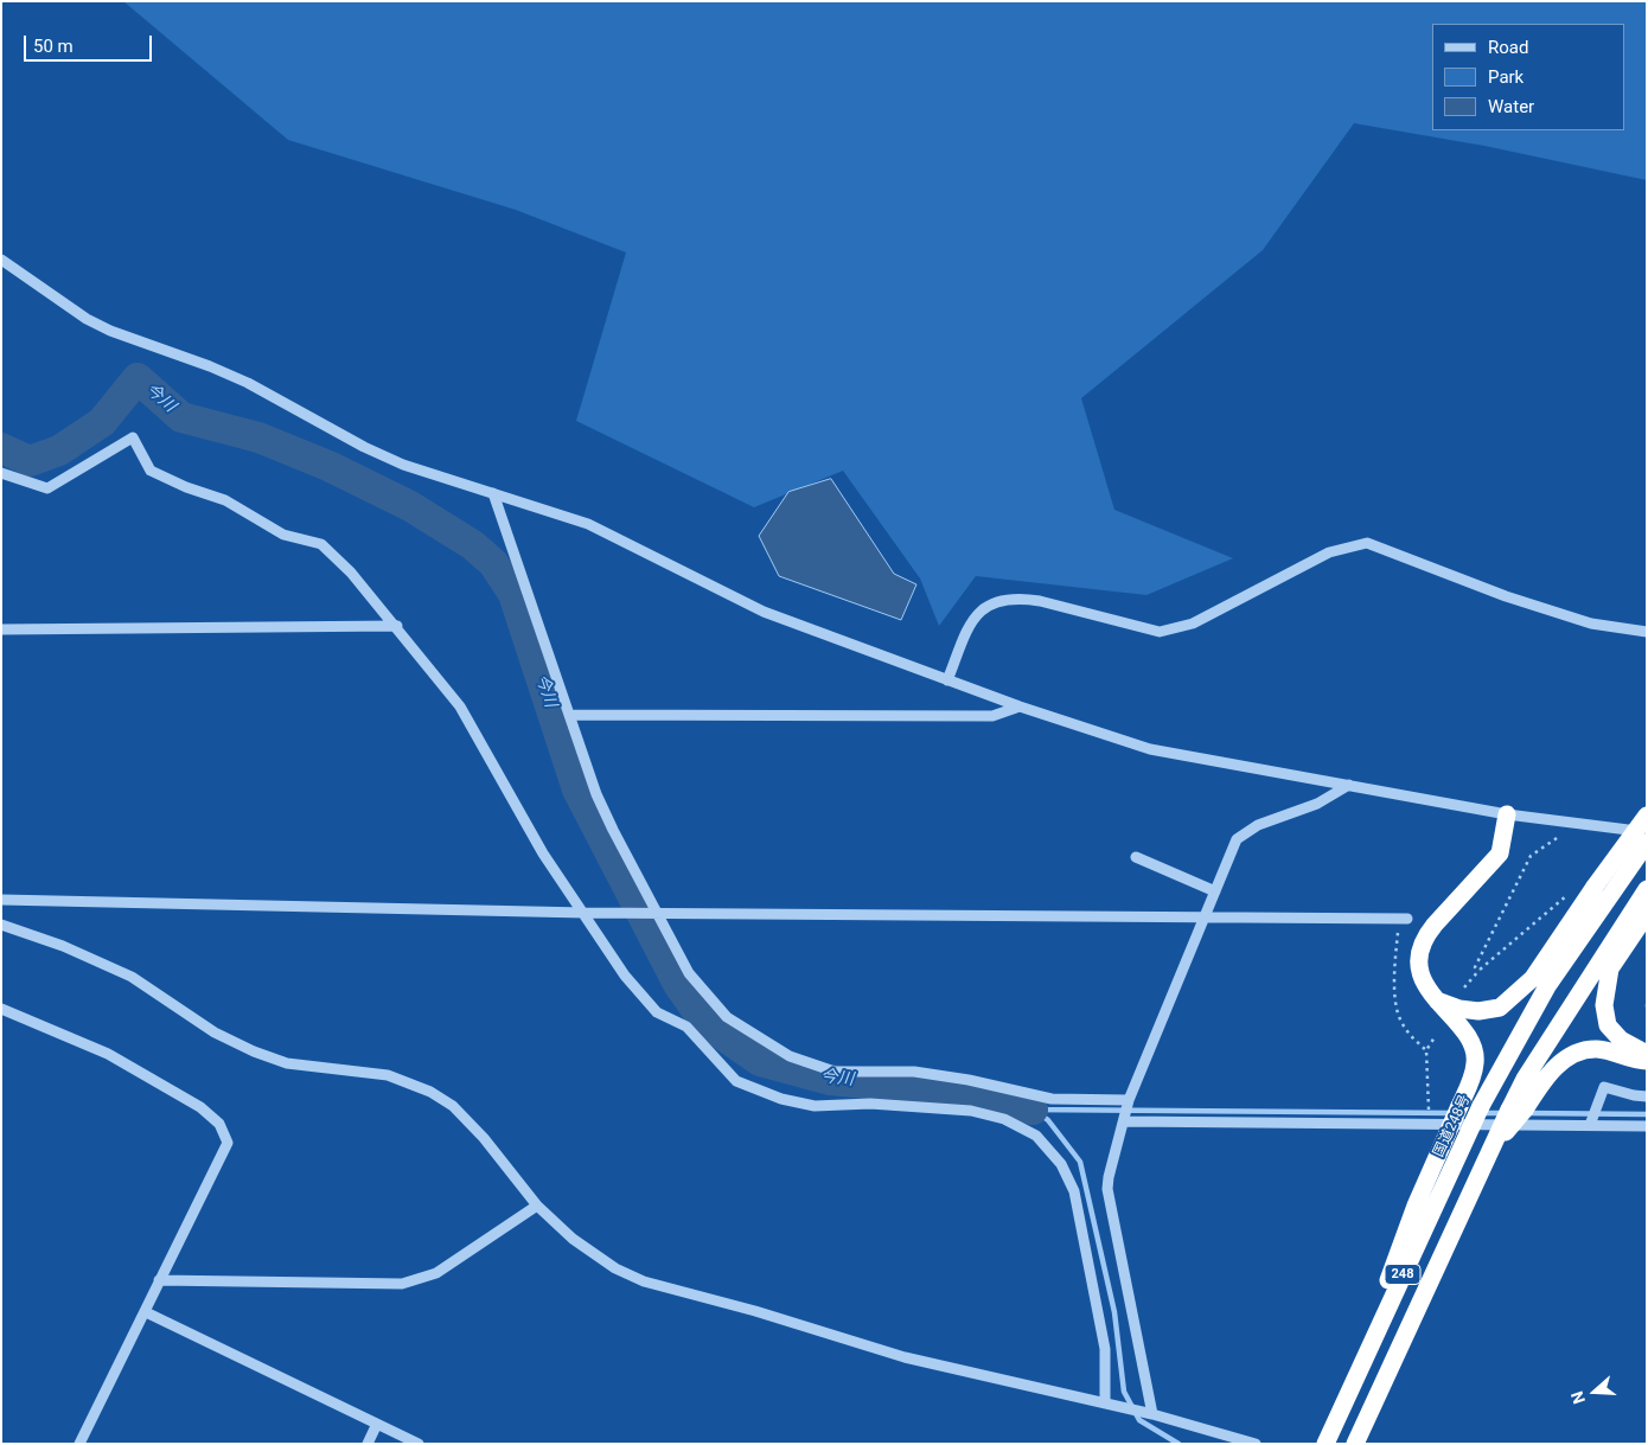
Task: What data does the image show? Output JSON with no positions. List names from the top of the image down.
{
  "streets": {
    "highway": ["国道248号", "248"]
  },
  "water": ["今川"],
  "legend": ["Road", "Park", "Water"],
  "scale_bar": "50 m",
  "north": "left"
}
